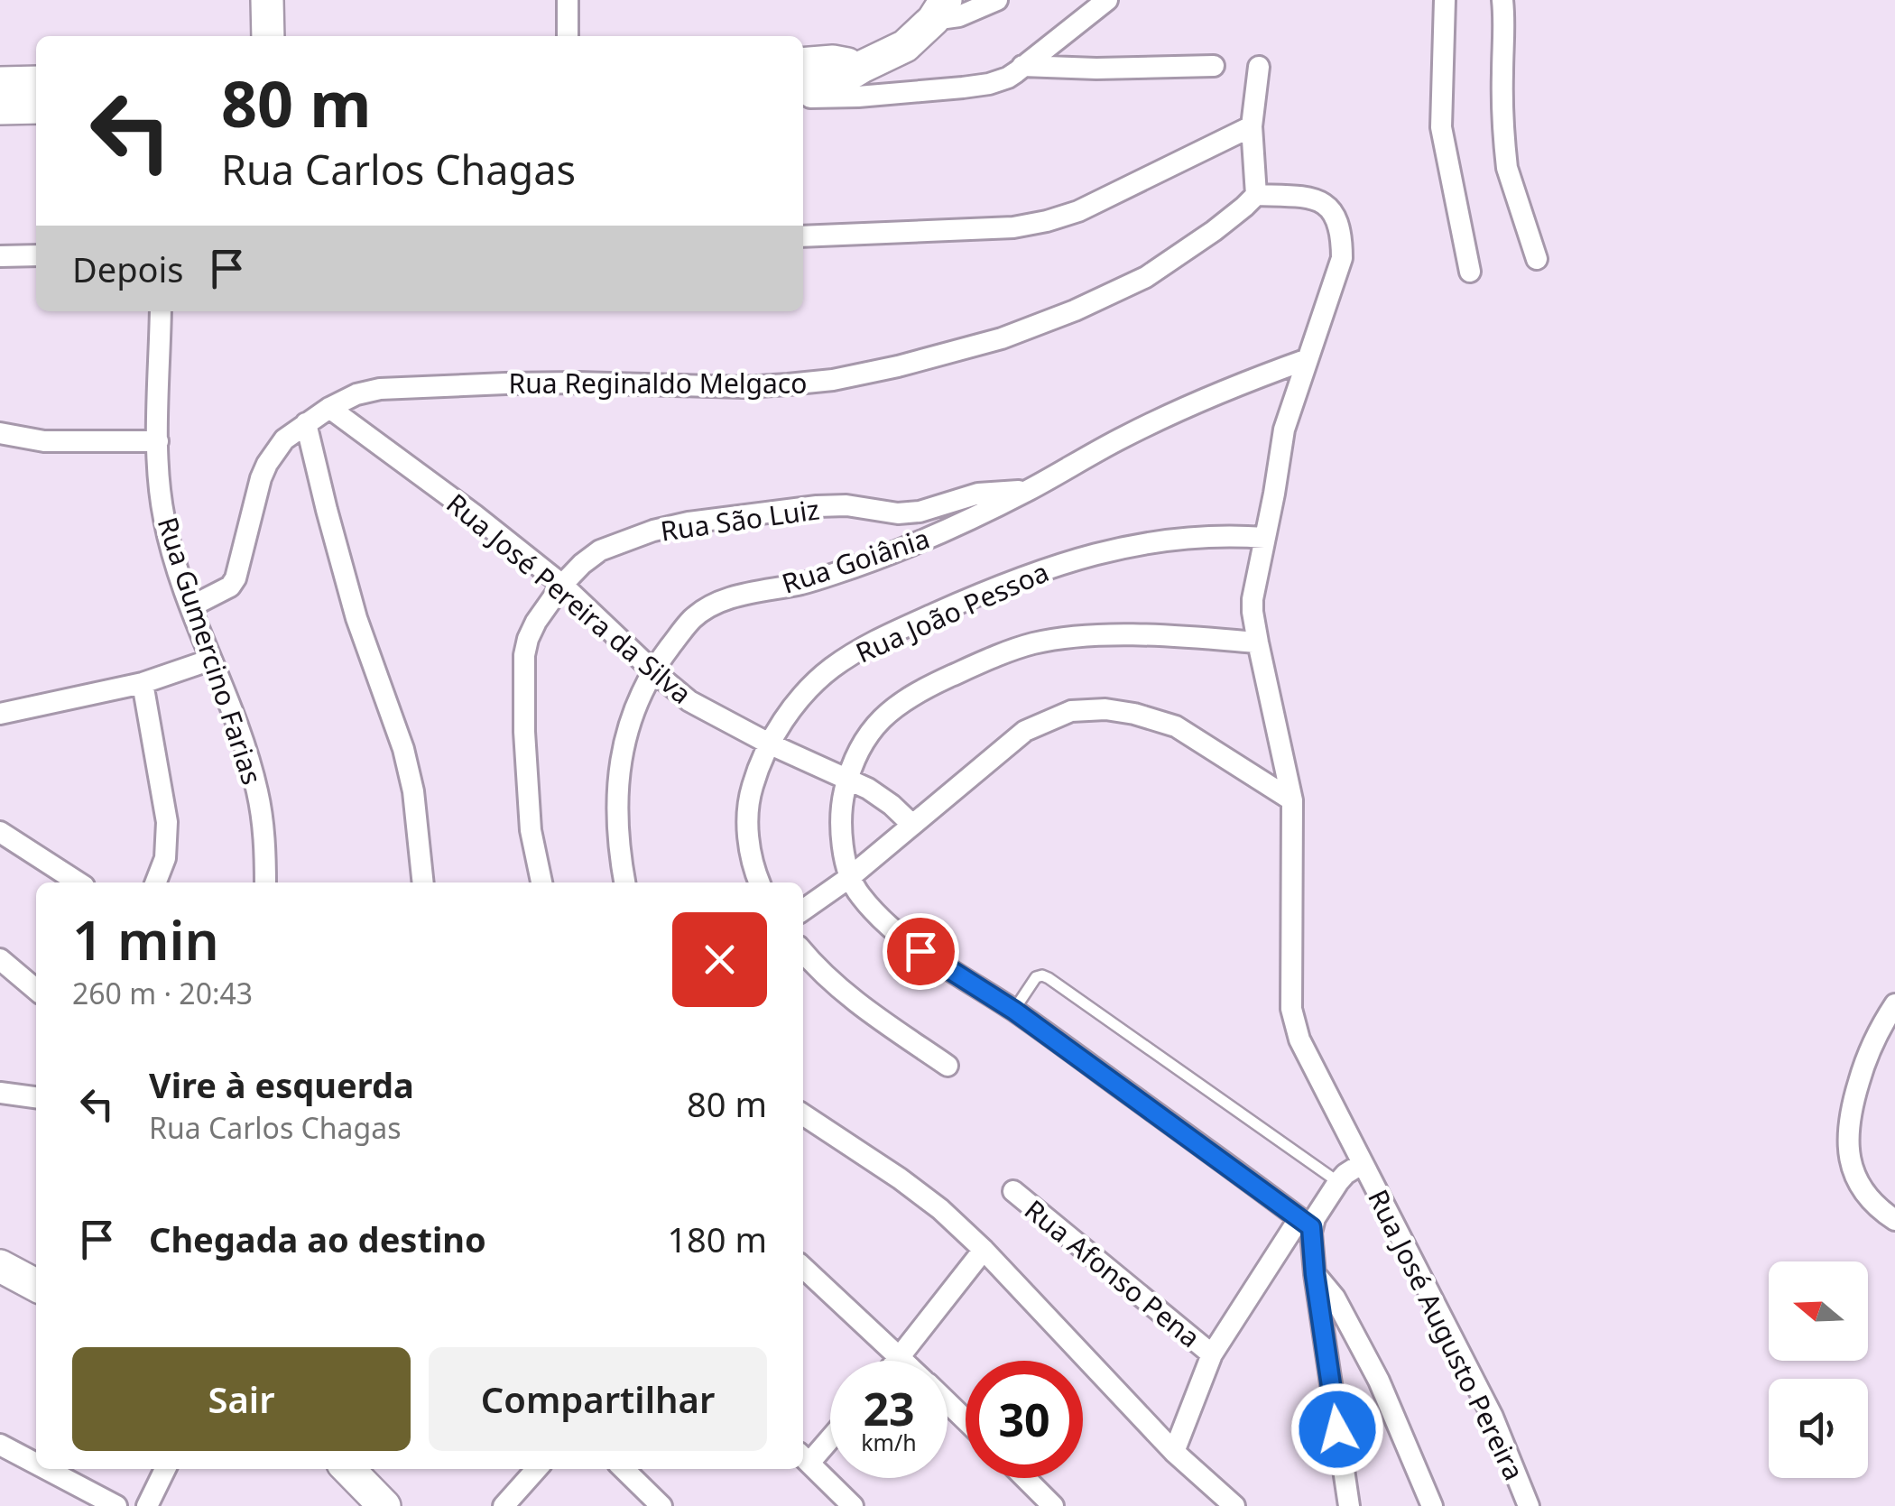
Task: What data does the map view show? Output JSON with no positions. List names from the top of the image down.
{
  "streets": {
    "street": [
      "Rua Reginaldo Melgaco",
      "Rua São Luiz",
      "Rua Goiânia",
      "Rua José Pereira da Silva",
      "Rua João Pessoa",
      "Rua Gumercino Farias",
      "Rua Afonso Pena",
      "Rua José Augusto Pereira"
    ]
  },
  "crossings": [
    ["Rua Reginaldo Melgaco", "Rua José Pereira da Silva"],
    ["Rua Reginaldo Melgaco", "Rua Gumercino Farias"],
    ["Rua Reginaldo Melgaco", "Rua José Augusto Pereira"],
    ["Rua São Luiz", "Rua Goiânia"],
    ["Rua São Luiz", "Rua José Pereira da Silva"],
    ["Rua Goiânia", "Rua José Pereira da Silva"],
    ["Rua Goiânia", "Rua José Augusto Pereira"],
    ["Rua José Pereira da Silva", "Rua João Pessoa"],
    ["Rua João Pessoa", "Rua José Augusto Pereira"]
  ],
  "north": "left",
  "page": {
    "turn": ["80 m", "Rua Carlos Chagas"],
    "then": "Depois",
    "heading": ["1 min", "260 m · 20:43"],
    "list": [
      {
        "name": "Vire à esquerda",
        "note": "Rua Carlos Chagas",
        "value": "80 m"
      },
      {
        "name": "Chegada ao destino",
        "value": "180 m"
      }
    ],
    "buttons": ["Sair", "Compartilhar"],
    "speed": "23 km/h",
    "limit": "30"
  }
}
